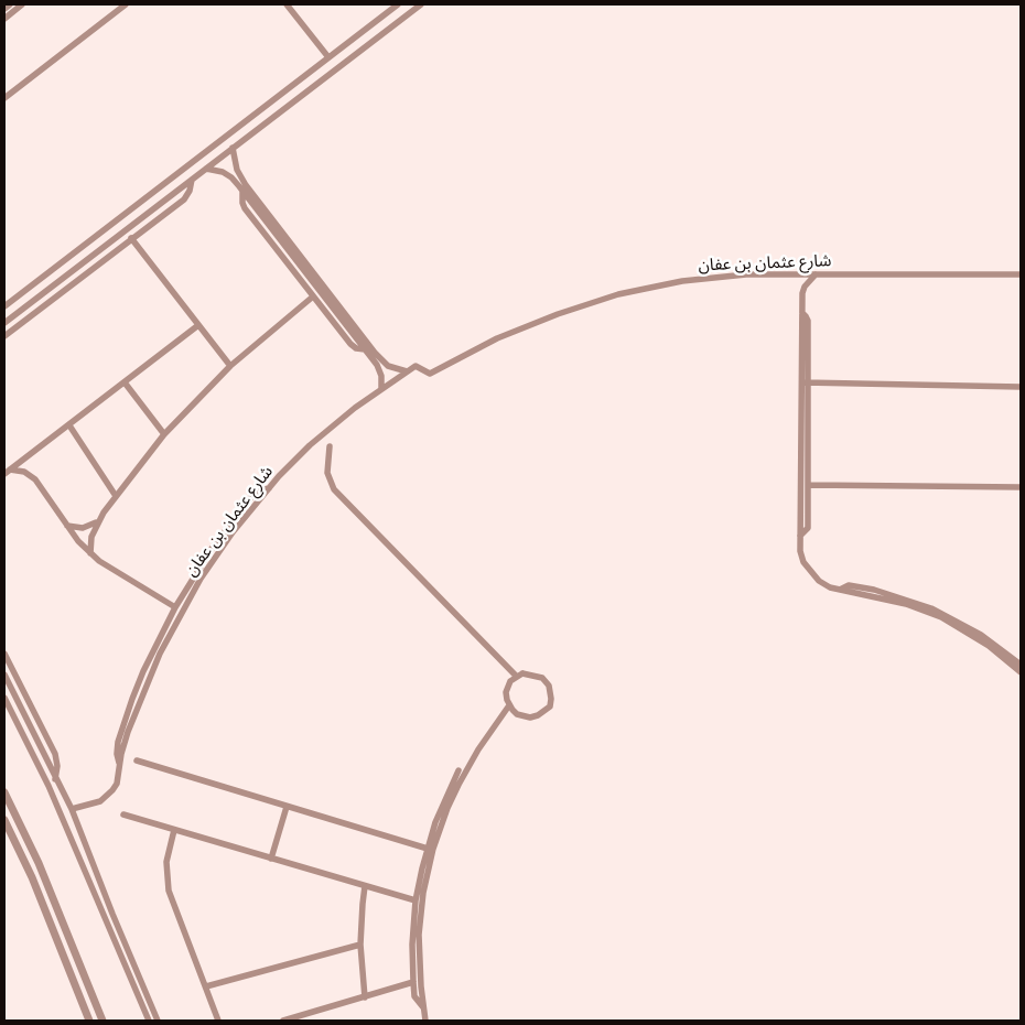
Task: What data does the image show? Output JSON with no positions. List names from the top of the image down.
{
  "streets": {
    "street": ["شارع عثمان بن عفان"]
  }
}
